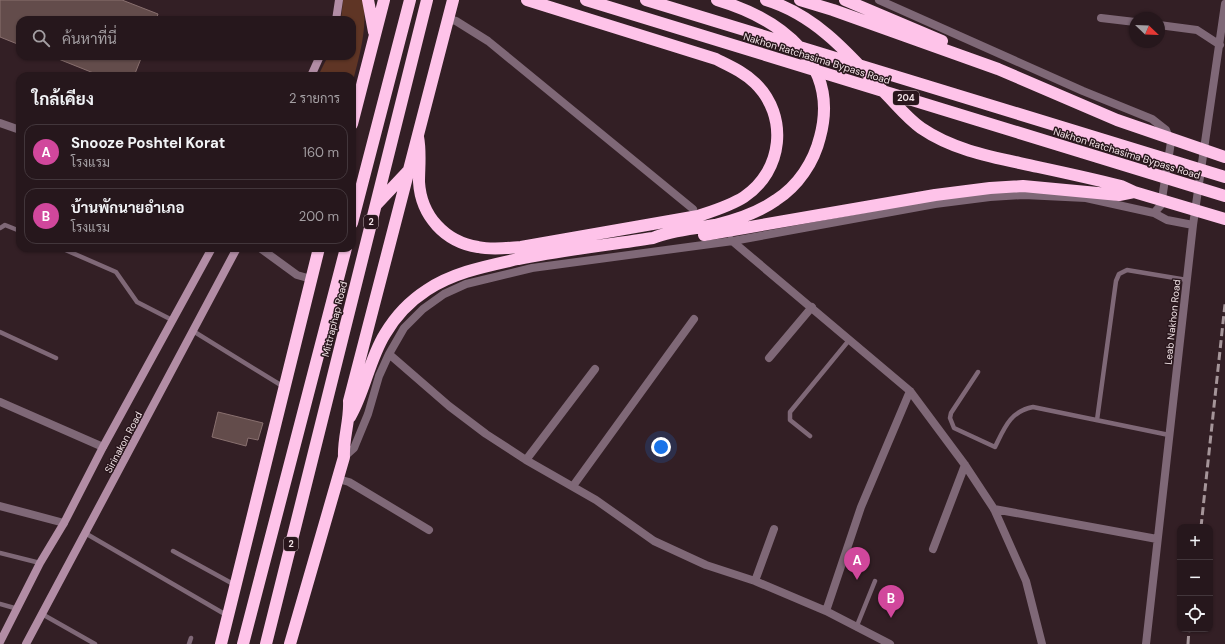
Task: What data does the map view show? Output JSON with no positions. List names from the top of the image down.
{
  "streets": {
    "highway": [
      "Nakhon Ratchasima Bypass Road",
      "204",
      "2",
      "Mittraphap Road"
    ],
    "street": ["Leab Nakhon Road", "Sirinakon Road"]
  },
  "north": "bottom right",
  "page": {
    "search": "ค้นหาที่นี่",
    "heading": ["ใกล้เคียง", "2 รายการ"],
    "list": [
      {
        "mark": "A",
        "name": "Snooze Poshtel Korat",
        "note": "โรงแรม",
        "value": "160 m"
      },
      {
        "mark": "B",
        "name": "บ้านพักนายอำเภอ",
        "note": "โรงแรม",
        "value": "200 m"
      }
    ],
    "map_buttons": ["+", "−"],
    "pins": ["A", "B"]
  }
}
